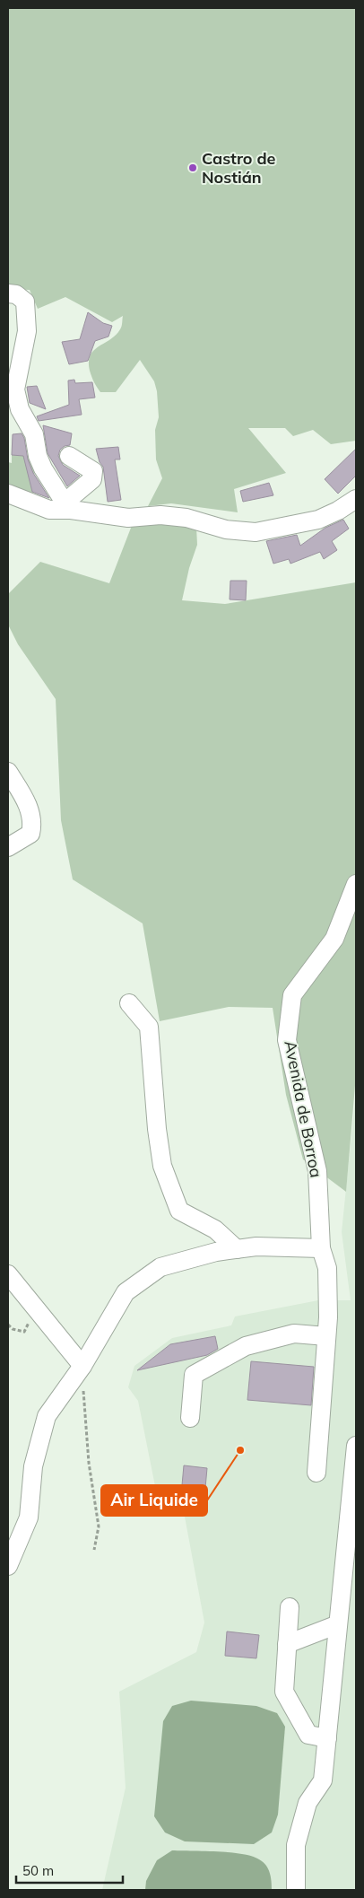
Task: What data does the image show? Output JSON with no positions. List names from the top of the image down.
{
  "streets": {
    "street": ["Avenida de Borroa"]
  },
  "places": ["Castro de Nostián", "Air Liquide"],
  "scale_bar": "50 m"
}
